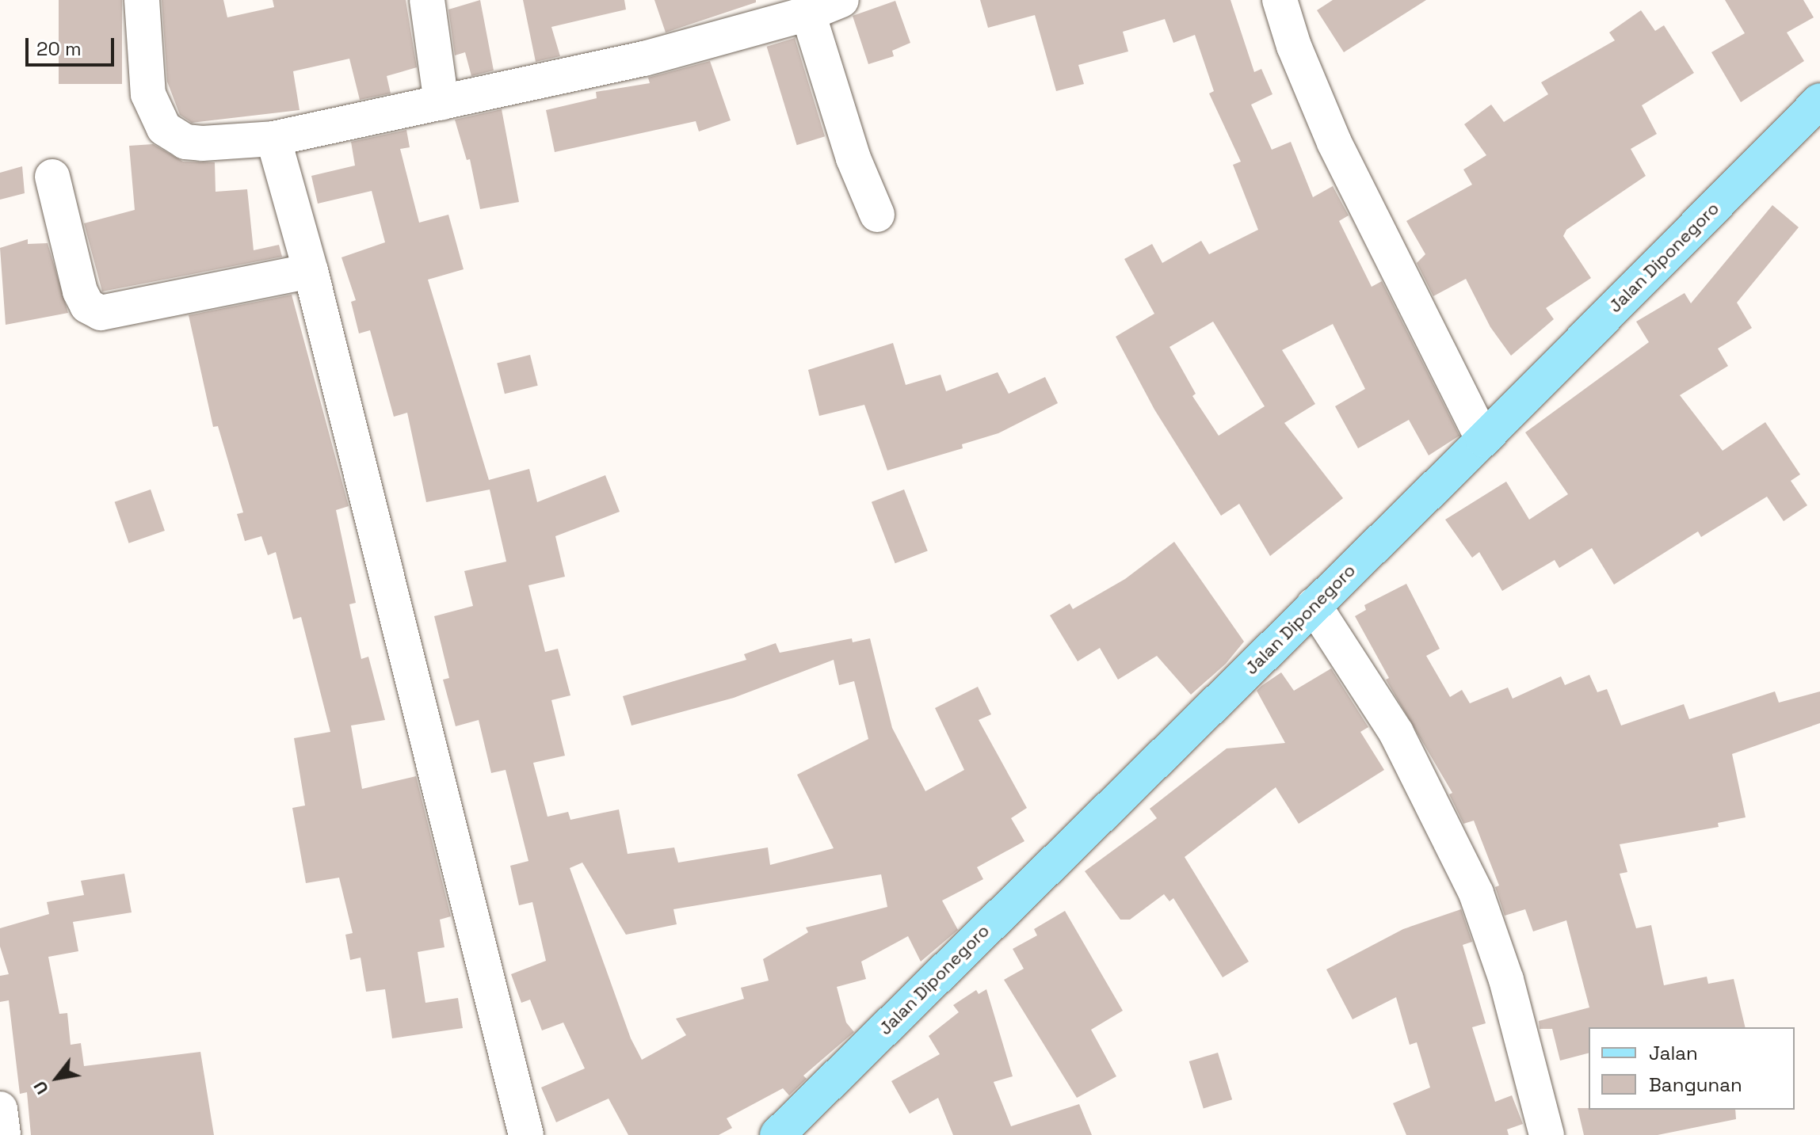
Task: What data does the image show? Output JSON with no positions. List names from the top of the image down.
{
  "streets": {
    "main road": ["Jalan Diponegoro"]
  },
  "legend": ["Jalan", "Bangunan"],
  "scale_bar": "20 m",
  "north": "bottom left"
}
